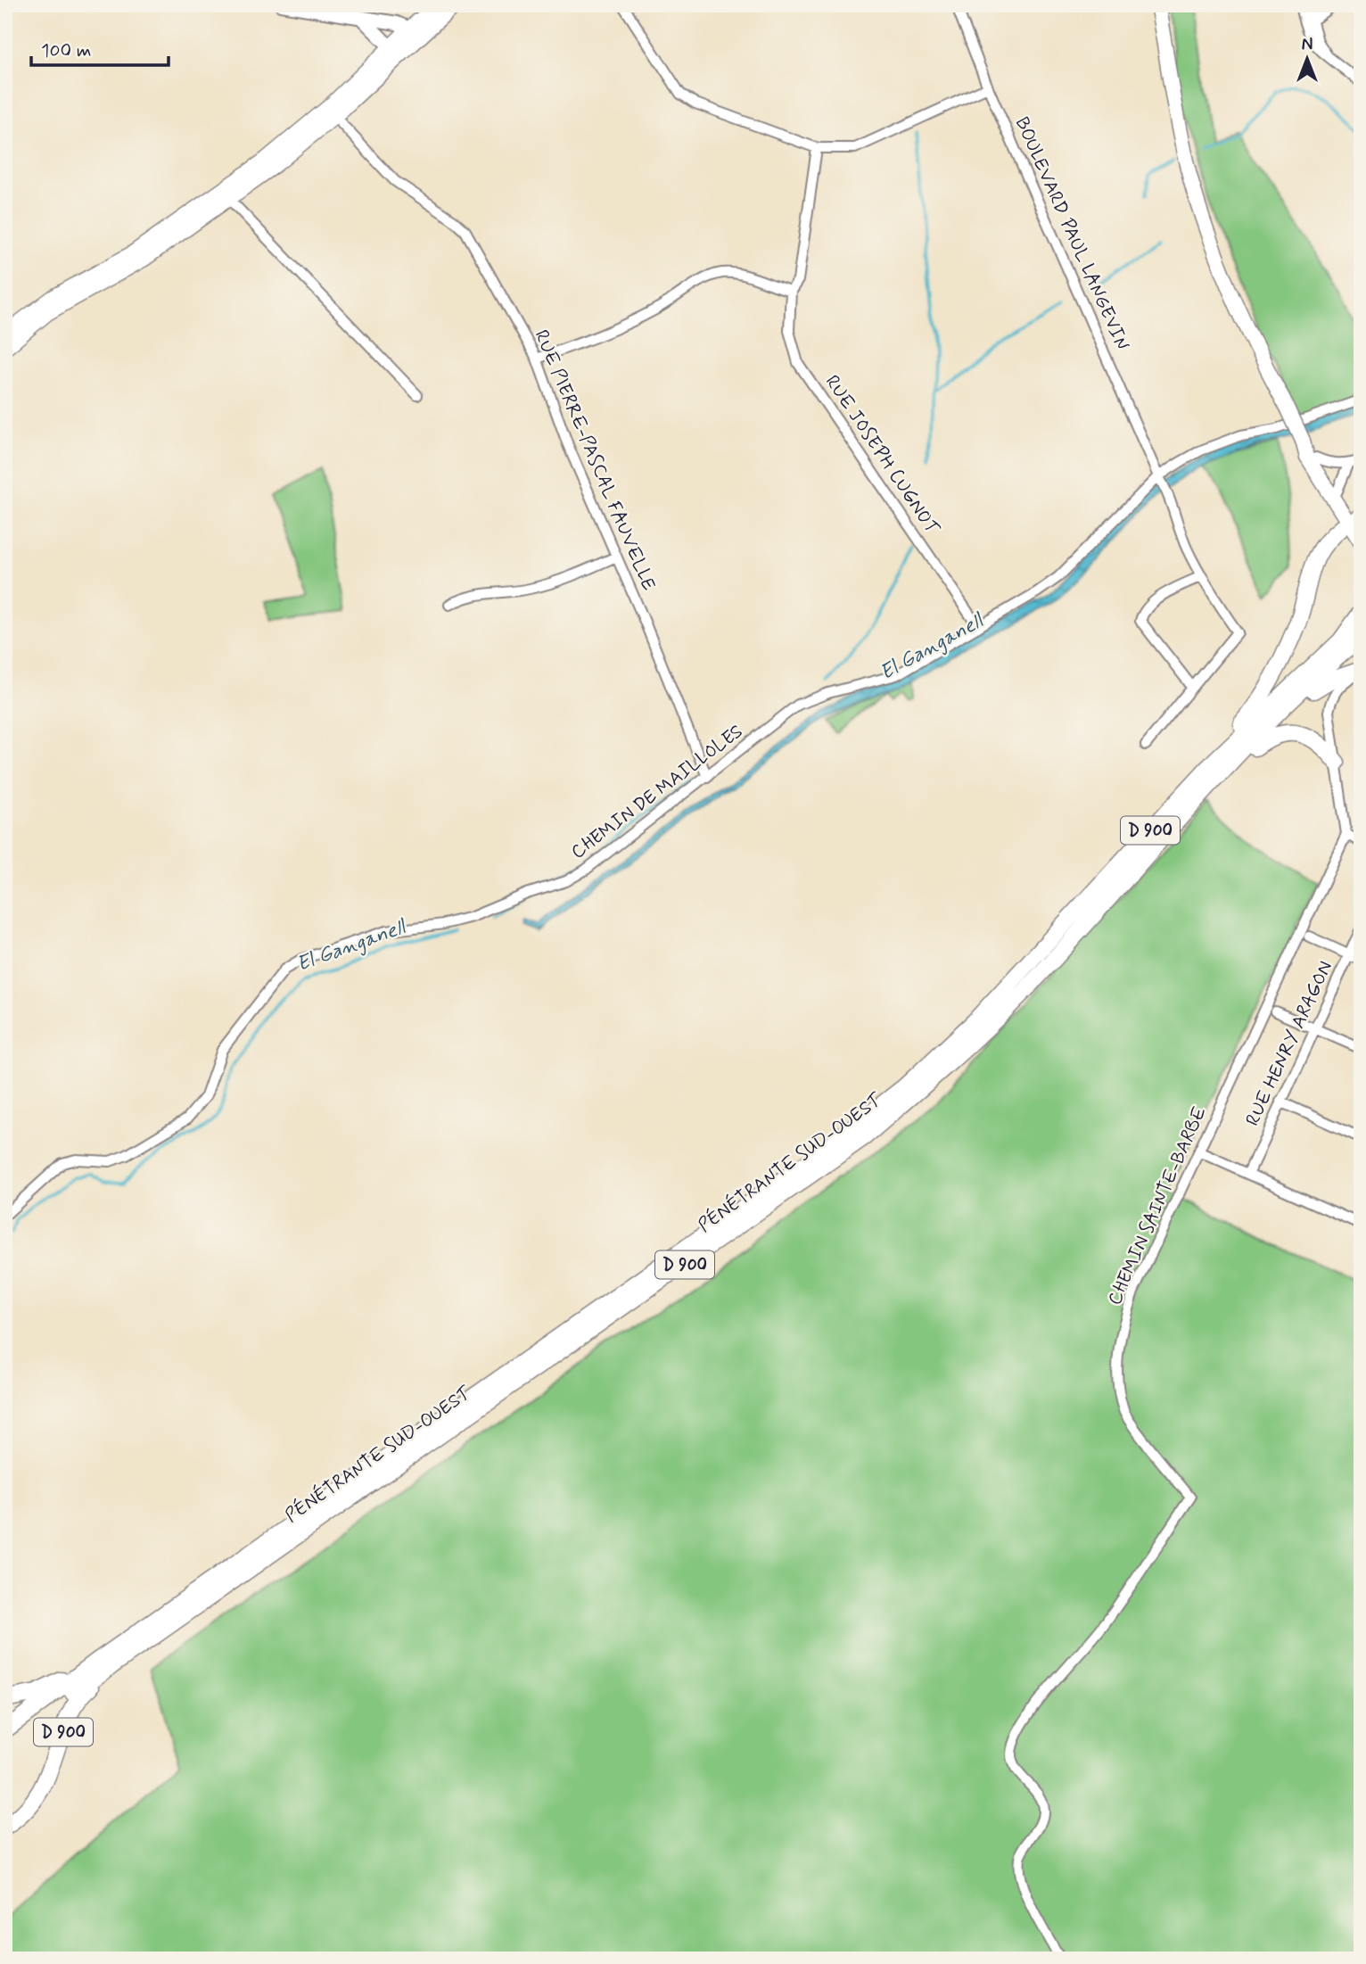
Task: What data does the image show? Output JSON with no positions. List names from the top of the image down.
{
  "streets": {
    "highway": ["D 900", "PÉNÉTRANTE SUD-OUEST"],
    "street": [
      "BOULEVARD PAUL LANGEVIN",
      "RUE JOSEPH CUGNOT",
      "RUE PIERRE-PASCAL FAUVELLE",
      "CHEMIN DE MAILLOLES",
      "RUE HENRY ARAGON",
      "CHEMIN SAINTE-BARBE"
    ]
  },
  "crossings": [
    ["BOULEVARD PAUL LANGEVIN", "CHEMIN DE MAILLOLES"],
    ["RUE JOSEPH CUGNOT", "CHEMIN DE MAILLOLES"],
    ["RUE PIERRE-PASCAL FAUVELLE", "CHEMIN DE MAILLOLES"],
    ["D 900", "PÉNÉTRANTE SUD-OUEST"]
  ],
  "water": ["El Ganganell"],
  "scale_bar": "100 m",
  "north": "top"
}
